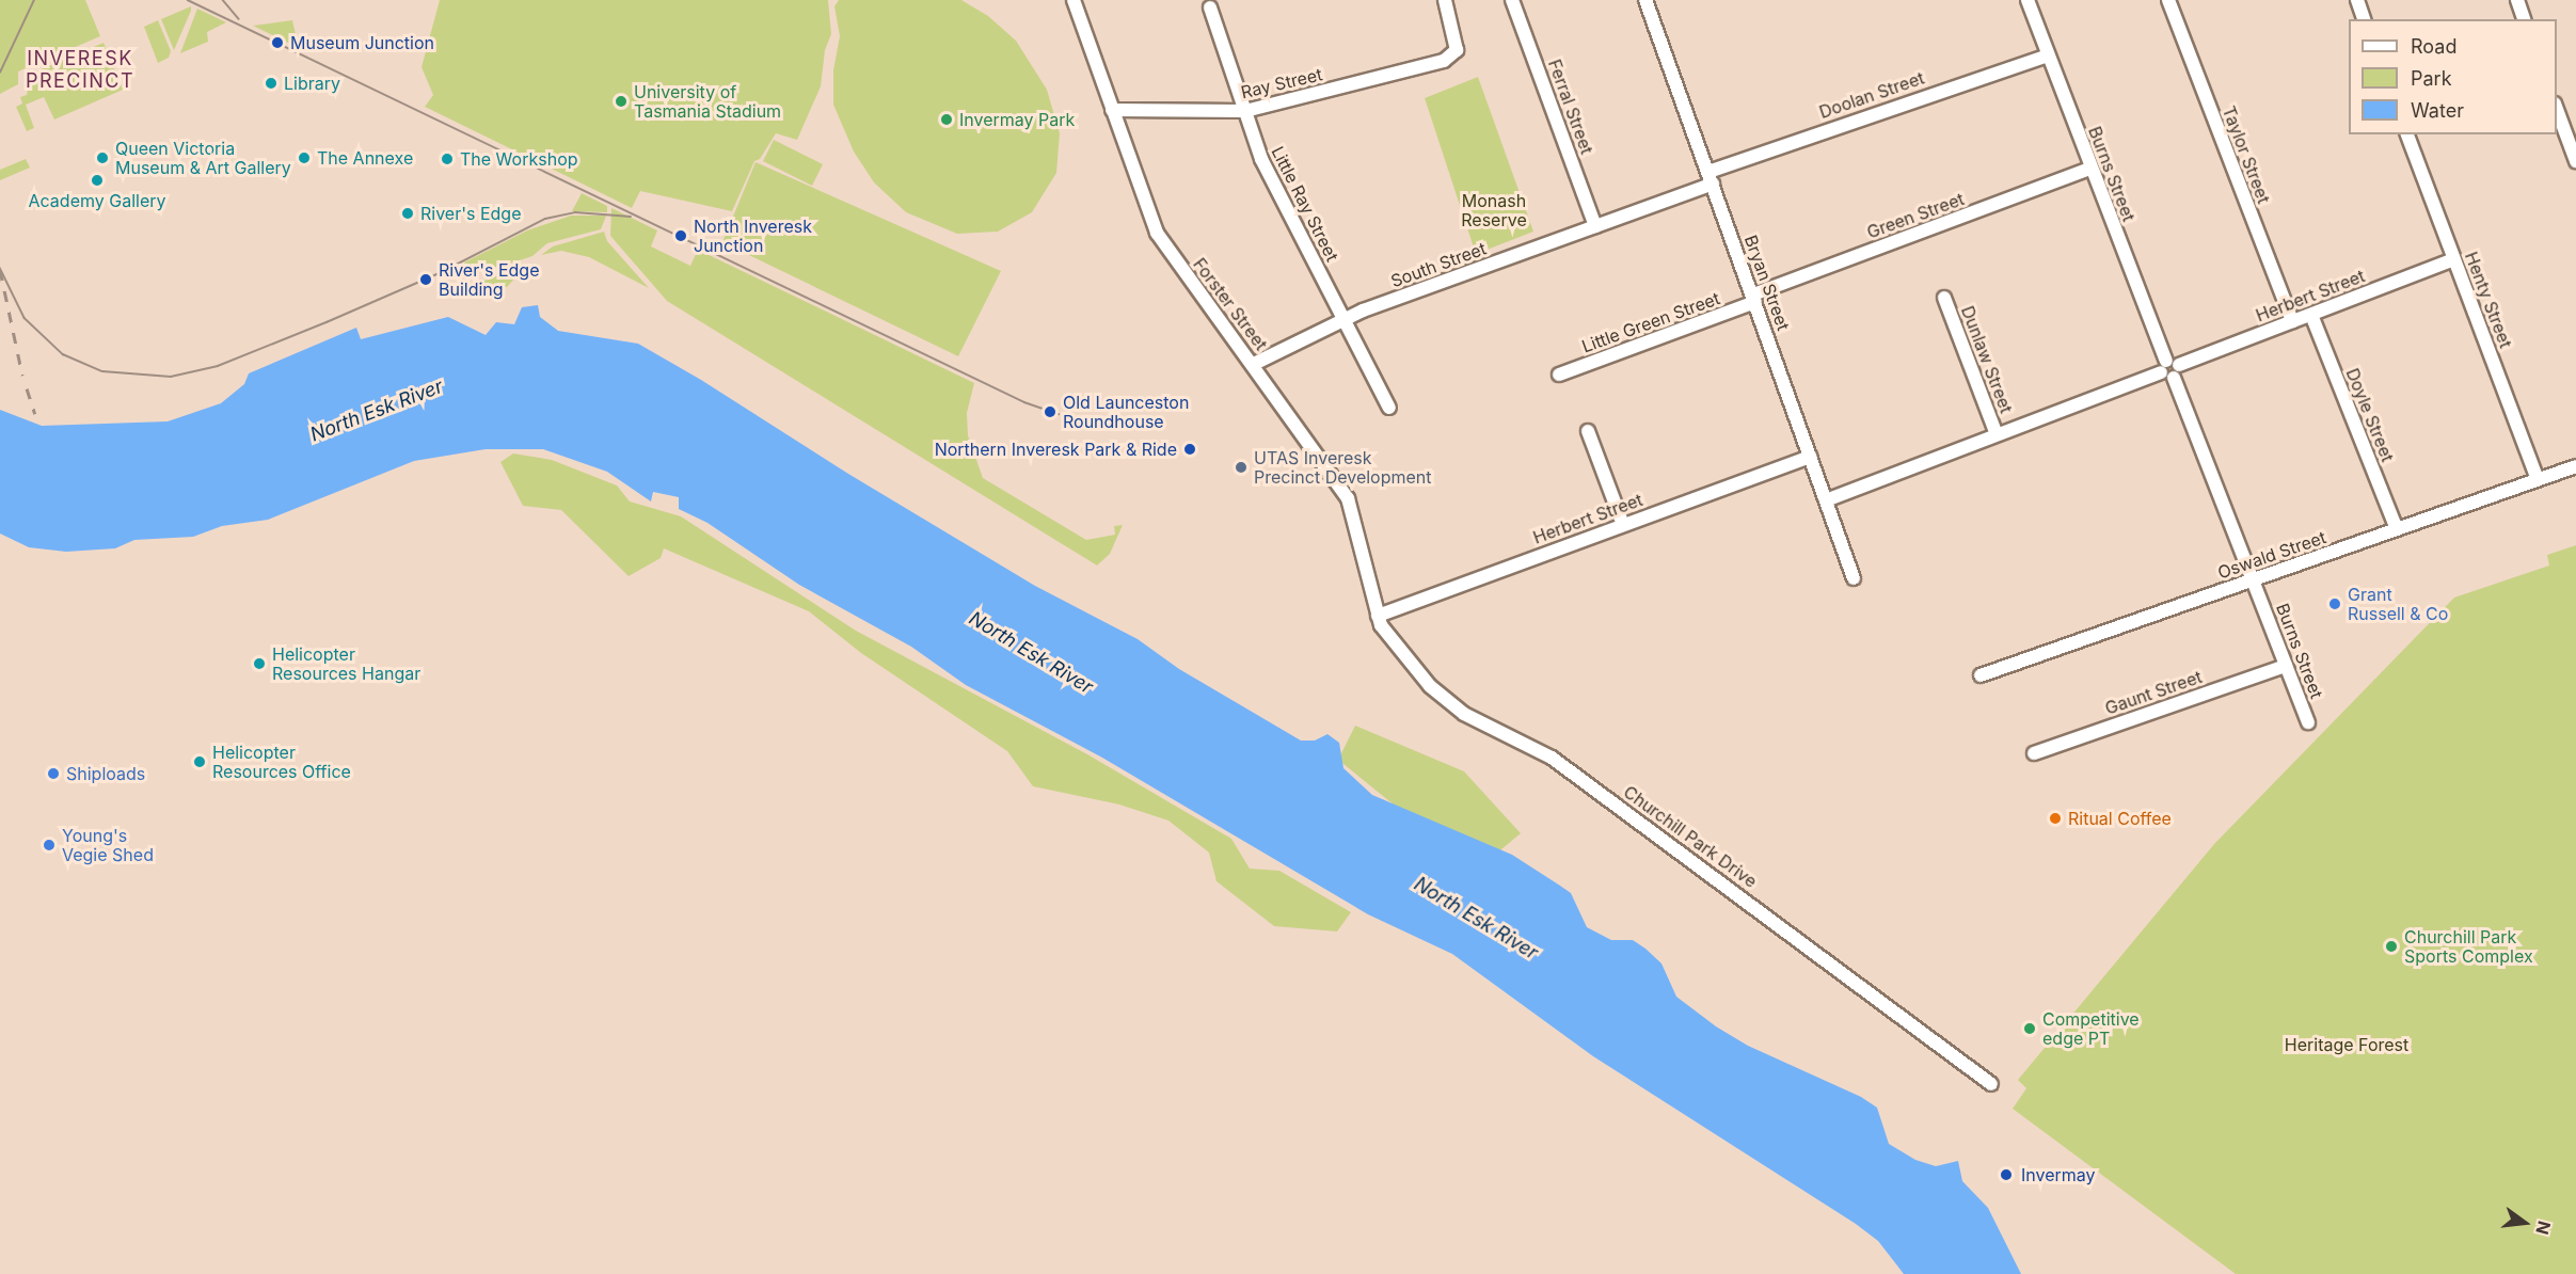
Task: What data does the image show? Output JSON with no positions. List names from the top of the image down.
{
  "streets": {
    "street": [
      "Ray Street",
      "Doolan Street",
      "Ferral Street",
      "Taylor Street",
      "Burns Street",
      "Little Ray Street",
      "Green Street",
      "South Street",
      "Bryan Street",
      "Herbert Street",
      "Henty Street",
      "Forster Street",
      "Little Green Street",
      "Dunlaw Street",
      "Doyle Street",
      "Oswald Street",
      "Gaunt Street",
      "Churchill Park Drive"
    ]
  },
  "crossings": [
    ["Ray Street", "Little Ray Street"],
    ["Ray Street", "Forster Street"],
    ["Doolan Street", "Burns Street"],
    ["Doolan Street", "South Street"],
    ["Doolan Street", "Bryan Street"],
    ["Ferral Street", "South Street"],
    ["Taylor Street", "Herbert Street"],
    ["Burns Street", "Green Street"],
    ["Burns Street", "Herbert Street"],
    ["Burns Street", "Oswald Street"],
    ["Burns Street", "Gaunt Street"],
    ["Little Ray Street", "South Street"],
    ["Green Street", "Bryan Street"],
    ["Green Street", "Little Green Street"],
    ["South Street", "Bryan Street"],
    ["South Street", "Forster Street"],
    ["Bryan Street", "Herbert Street"],
    ["Bryan Street", "Little Green Street"],
    ["Herbert Street", "Henty Street"],
    ["Herbert Street", "Forster Street"],
    ["Herbert Street", "Dunlaw Street"],
    ["Herbert Street", "Doyle Street"],
    ["Herbert Street", "Churchill Park Drive"],
    ["Henty Street", "Oswald Street"],
    ["Forster Street", "Churchill Park Drive"],
    ["Doyle Street", "Oswald Street"]
  ],
  "districts": ["INVERESK PRECINCT"],
  "water": ["North Esk River"],
  "parks": ["Monash Reserve", "Heritage Forest"],
  "places": [
    "Museum Junction",
    "Library",
    "University of Tasmania Stadium",
    "Invermay Park",
    "Queen Victoria Museum & Art Gallery",
    "The Annexe",
    "The Workshop",
    "Academy Gallery",
    "River's Edge",
    "North Inveresk Junction",
    "River's Edge Building",
    "Old Launceston Roundhouse",
    "Northern Inveresk Park & Ride",
    "UTAS Inveresk Precinct Development",
    "Grant Russell & Co",
    "Helicopter Resources Hangar",
    "Helicopter Resources Office",
    "Shiploads",
    "Ritual Coffee",
    "Young's Vegie Shed",
    "Churchill Park Sports Complex",
    "Competitive edge PT",
    "Invermay"
  ],
  "legend": ["Road", "Park", "Water"],
  "north": "right"
}
